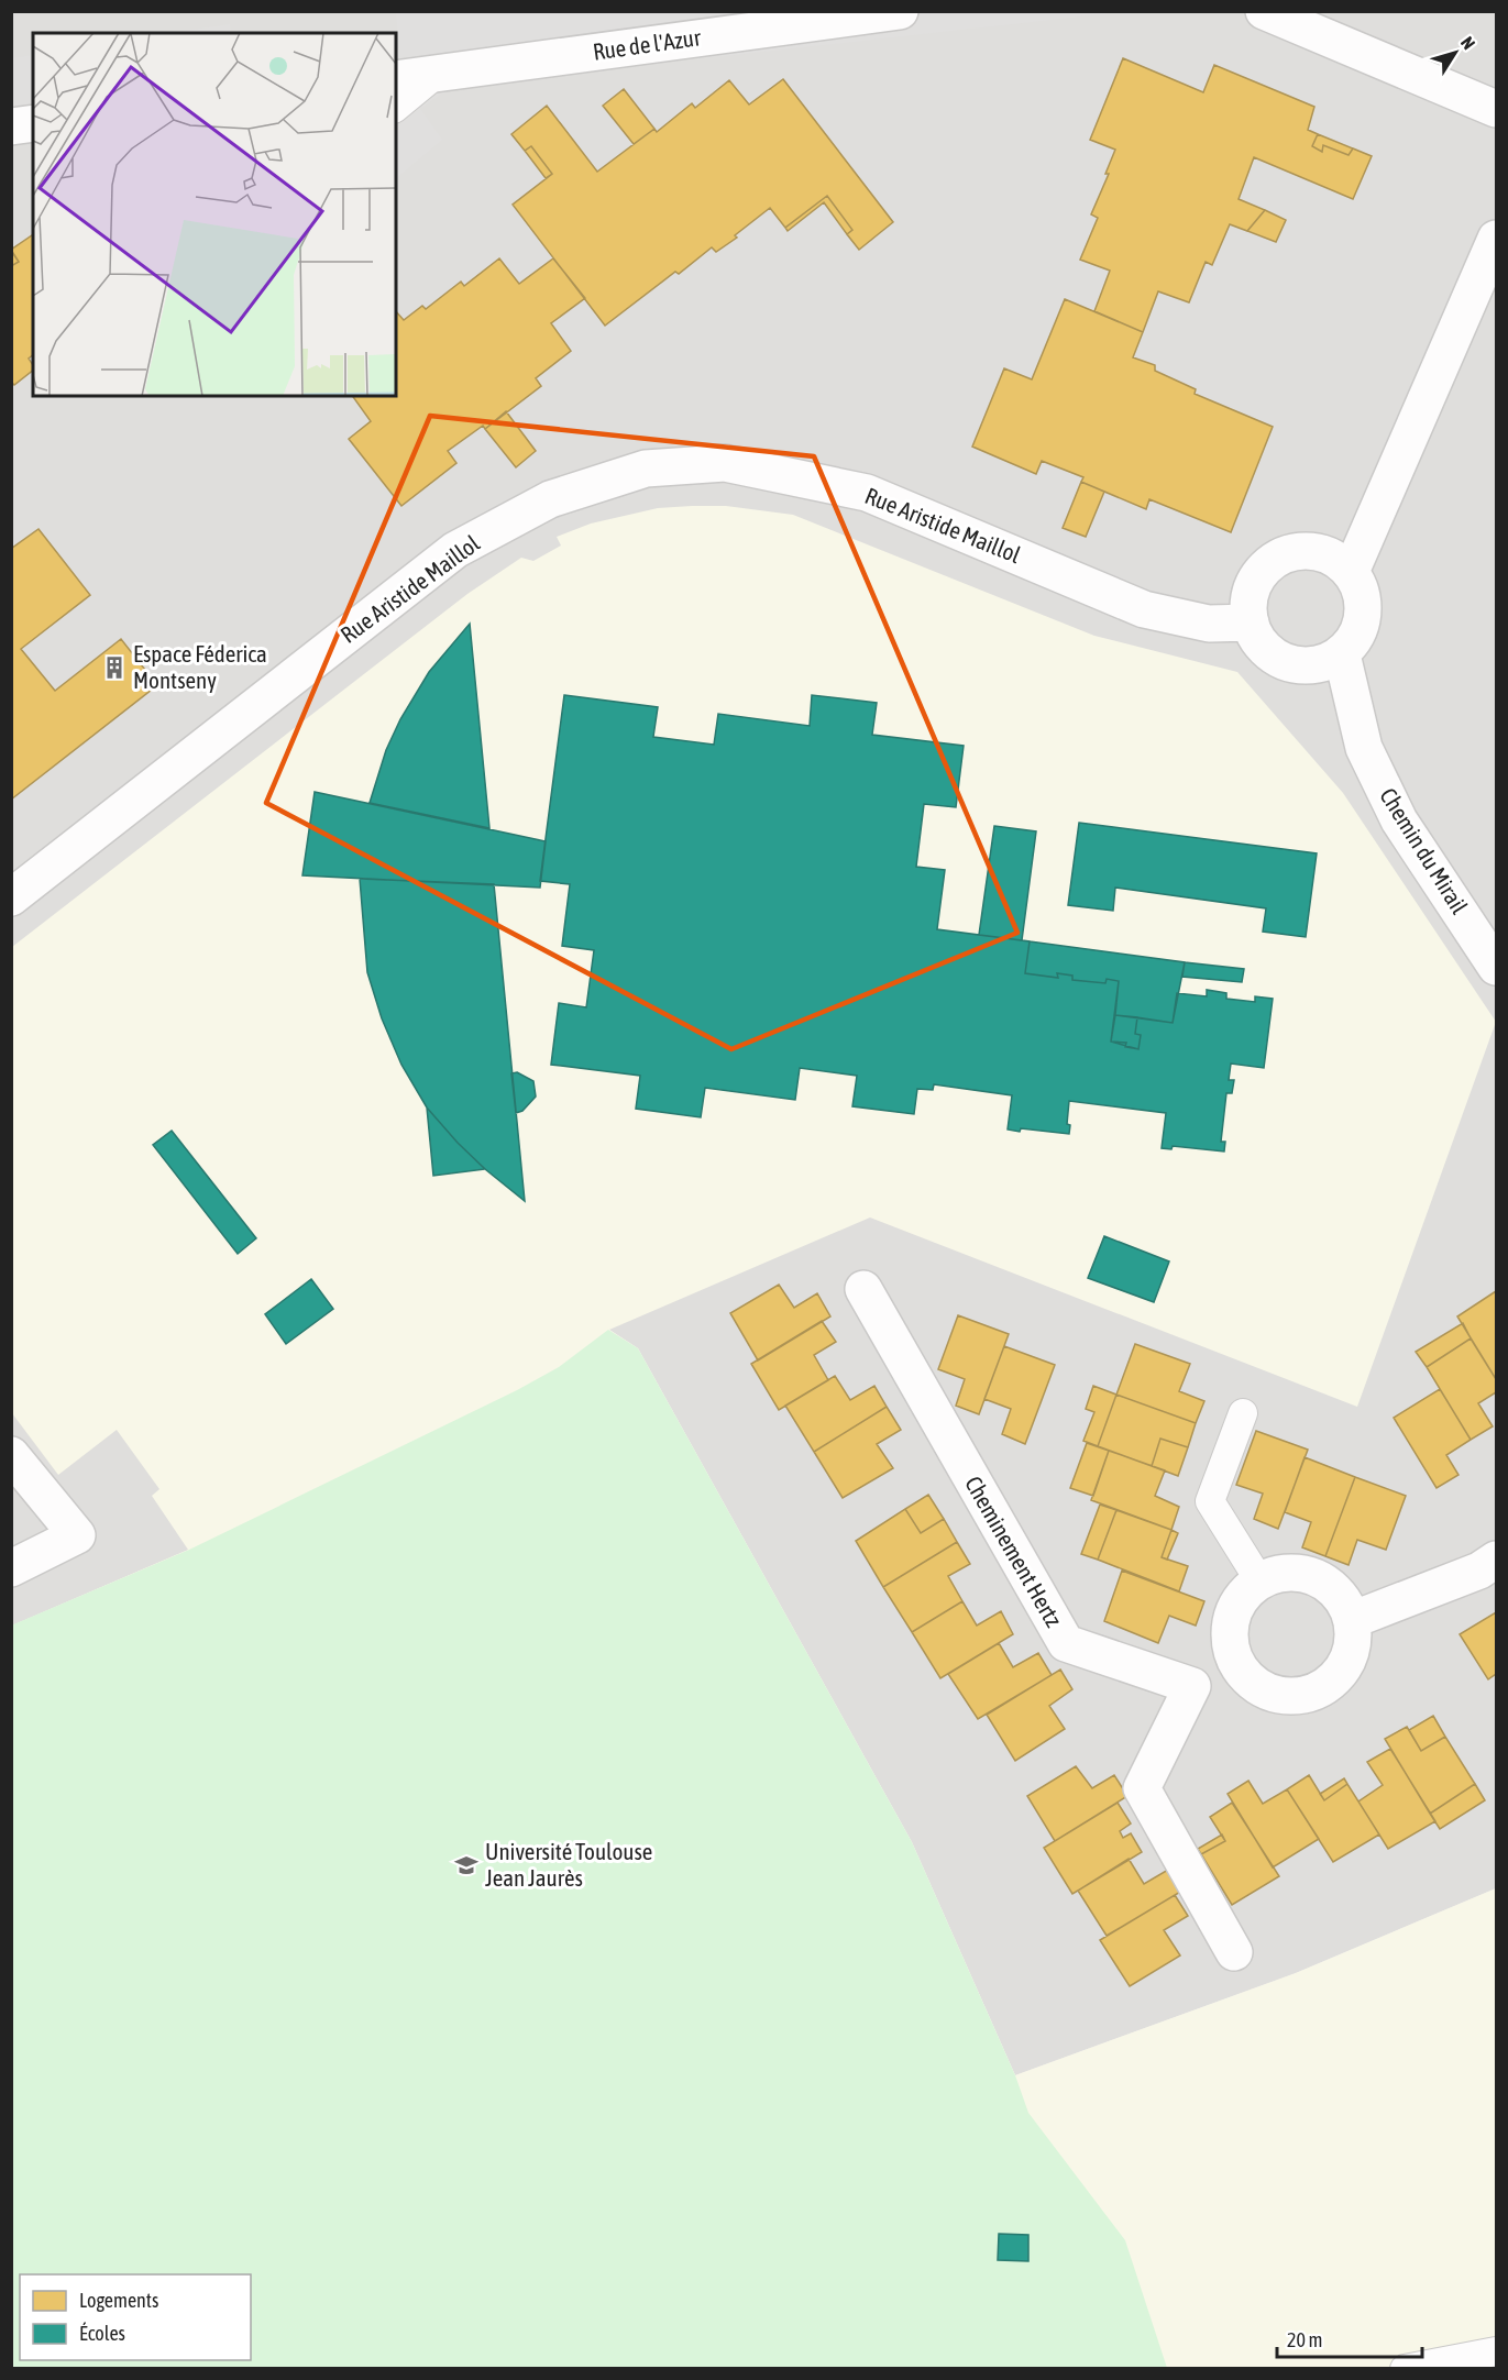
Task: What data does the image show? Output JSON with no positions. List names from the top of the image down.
{
  "streets": {
    "street": [
      "Rue de l'Azur",
      "Rue Aristide Maillol",
      "Chemin du Mirail",
      "Cheminement Hertz"
    ]
  },
  "crossings": [
    ["Rue Aristide Maillol", "Chemin du Mirail"]
  ],
  "places": {
    "building": ["Espace Féderica Montseny"],
    "school or university": ["Université Toulouse Jean Jaurès"]
  },
  "legend": ["Logements", "Écoles"],
  "scale_bar": "20 m",
  "north": "top right"
}
